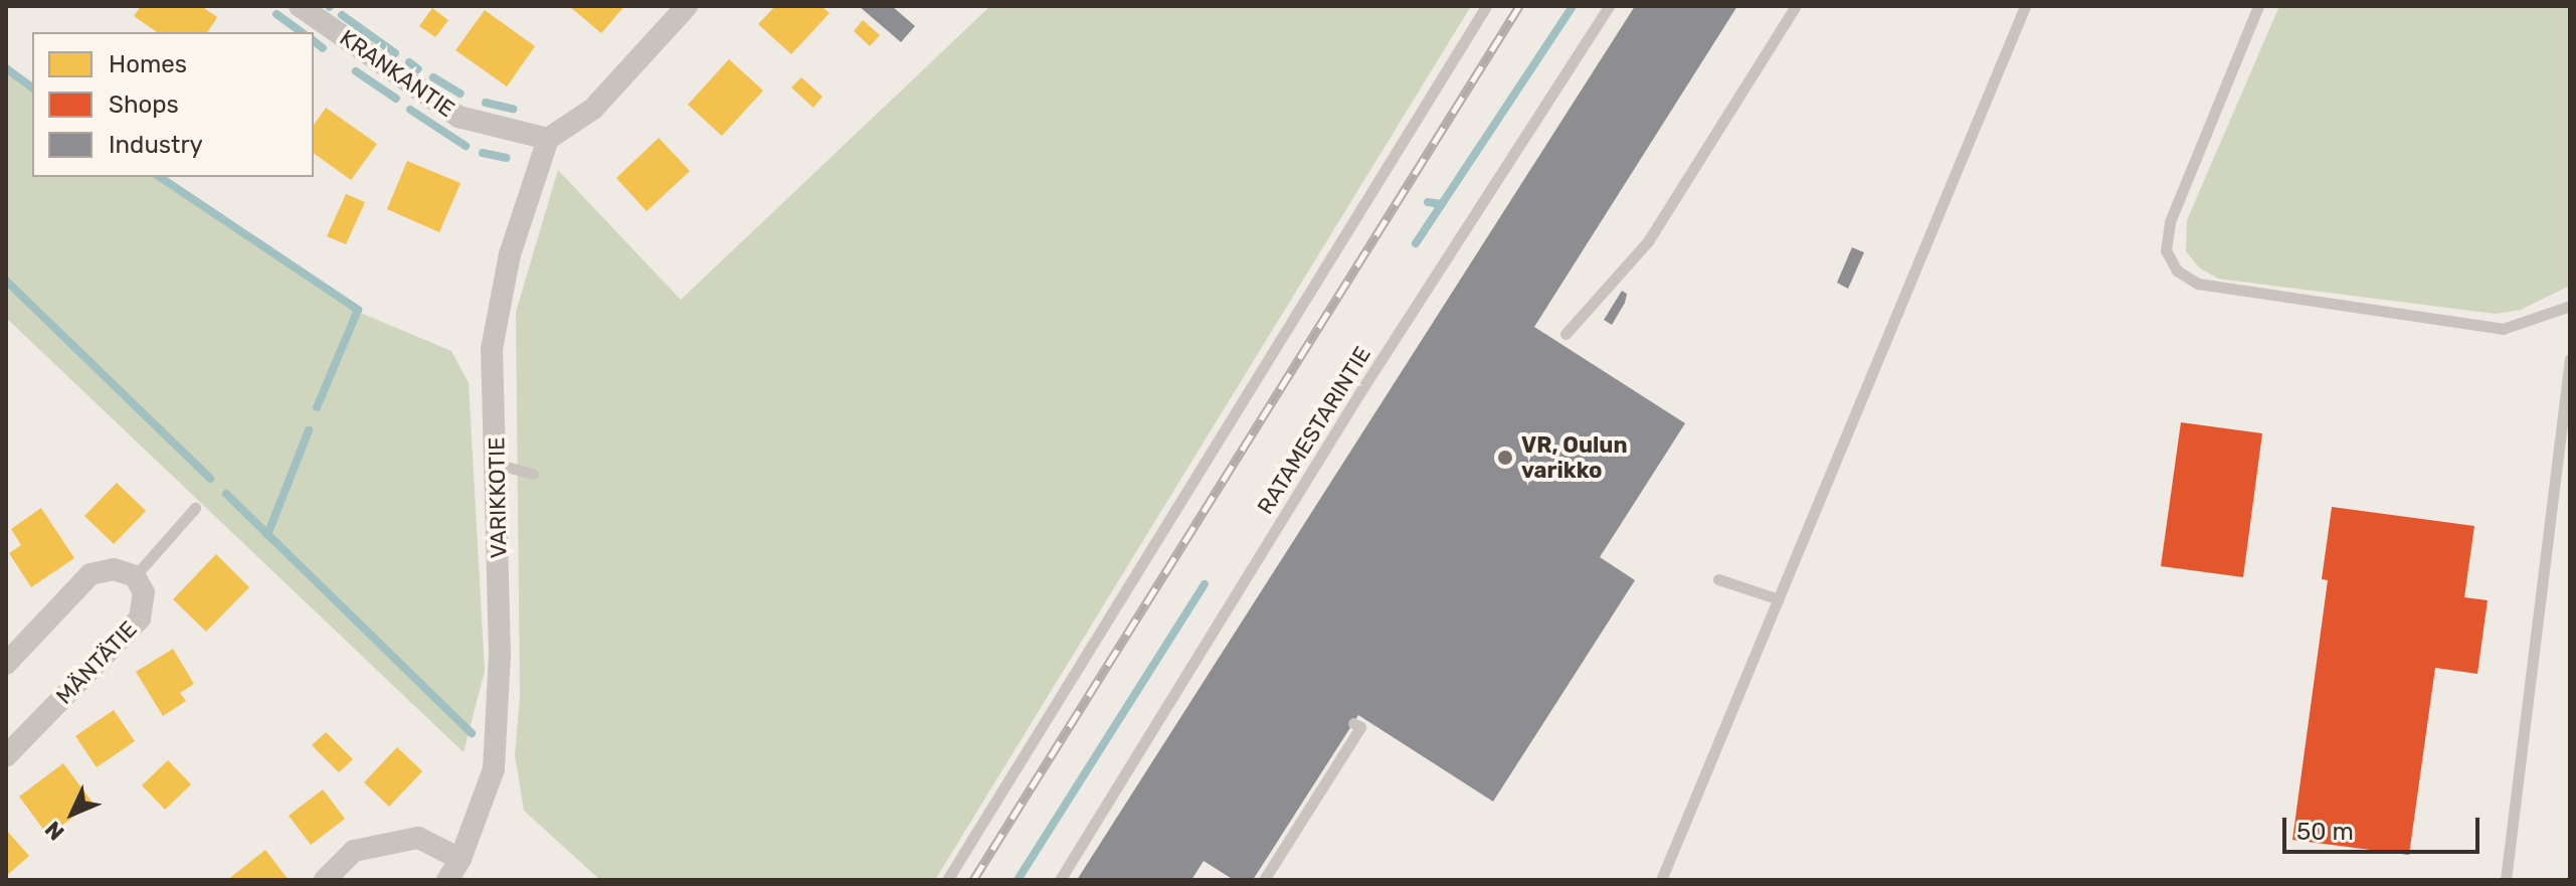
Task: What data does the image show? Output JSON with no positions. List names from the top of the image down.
{
  "streets": {
    "street": ["KRANKANTIE", "VARIKKOTIE", "MÄNTÄTIE"],
    "lane": ["RATAMESTARINTIE"]
  },
  "crossings": [
    ["KRANKANTIE", "VARIKKOTIE"]
  ],
  "places": ["VR, Oulun varikko"],
  "legend": ["Homes", "Shops", "Industry"],
  "scale_bar": "50 m",
  "north": "bottom left"
}
